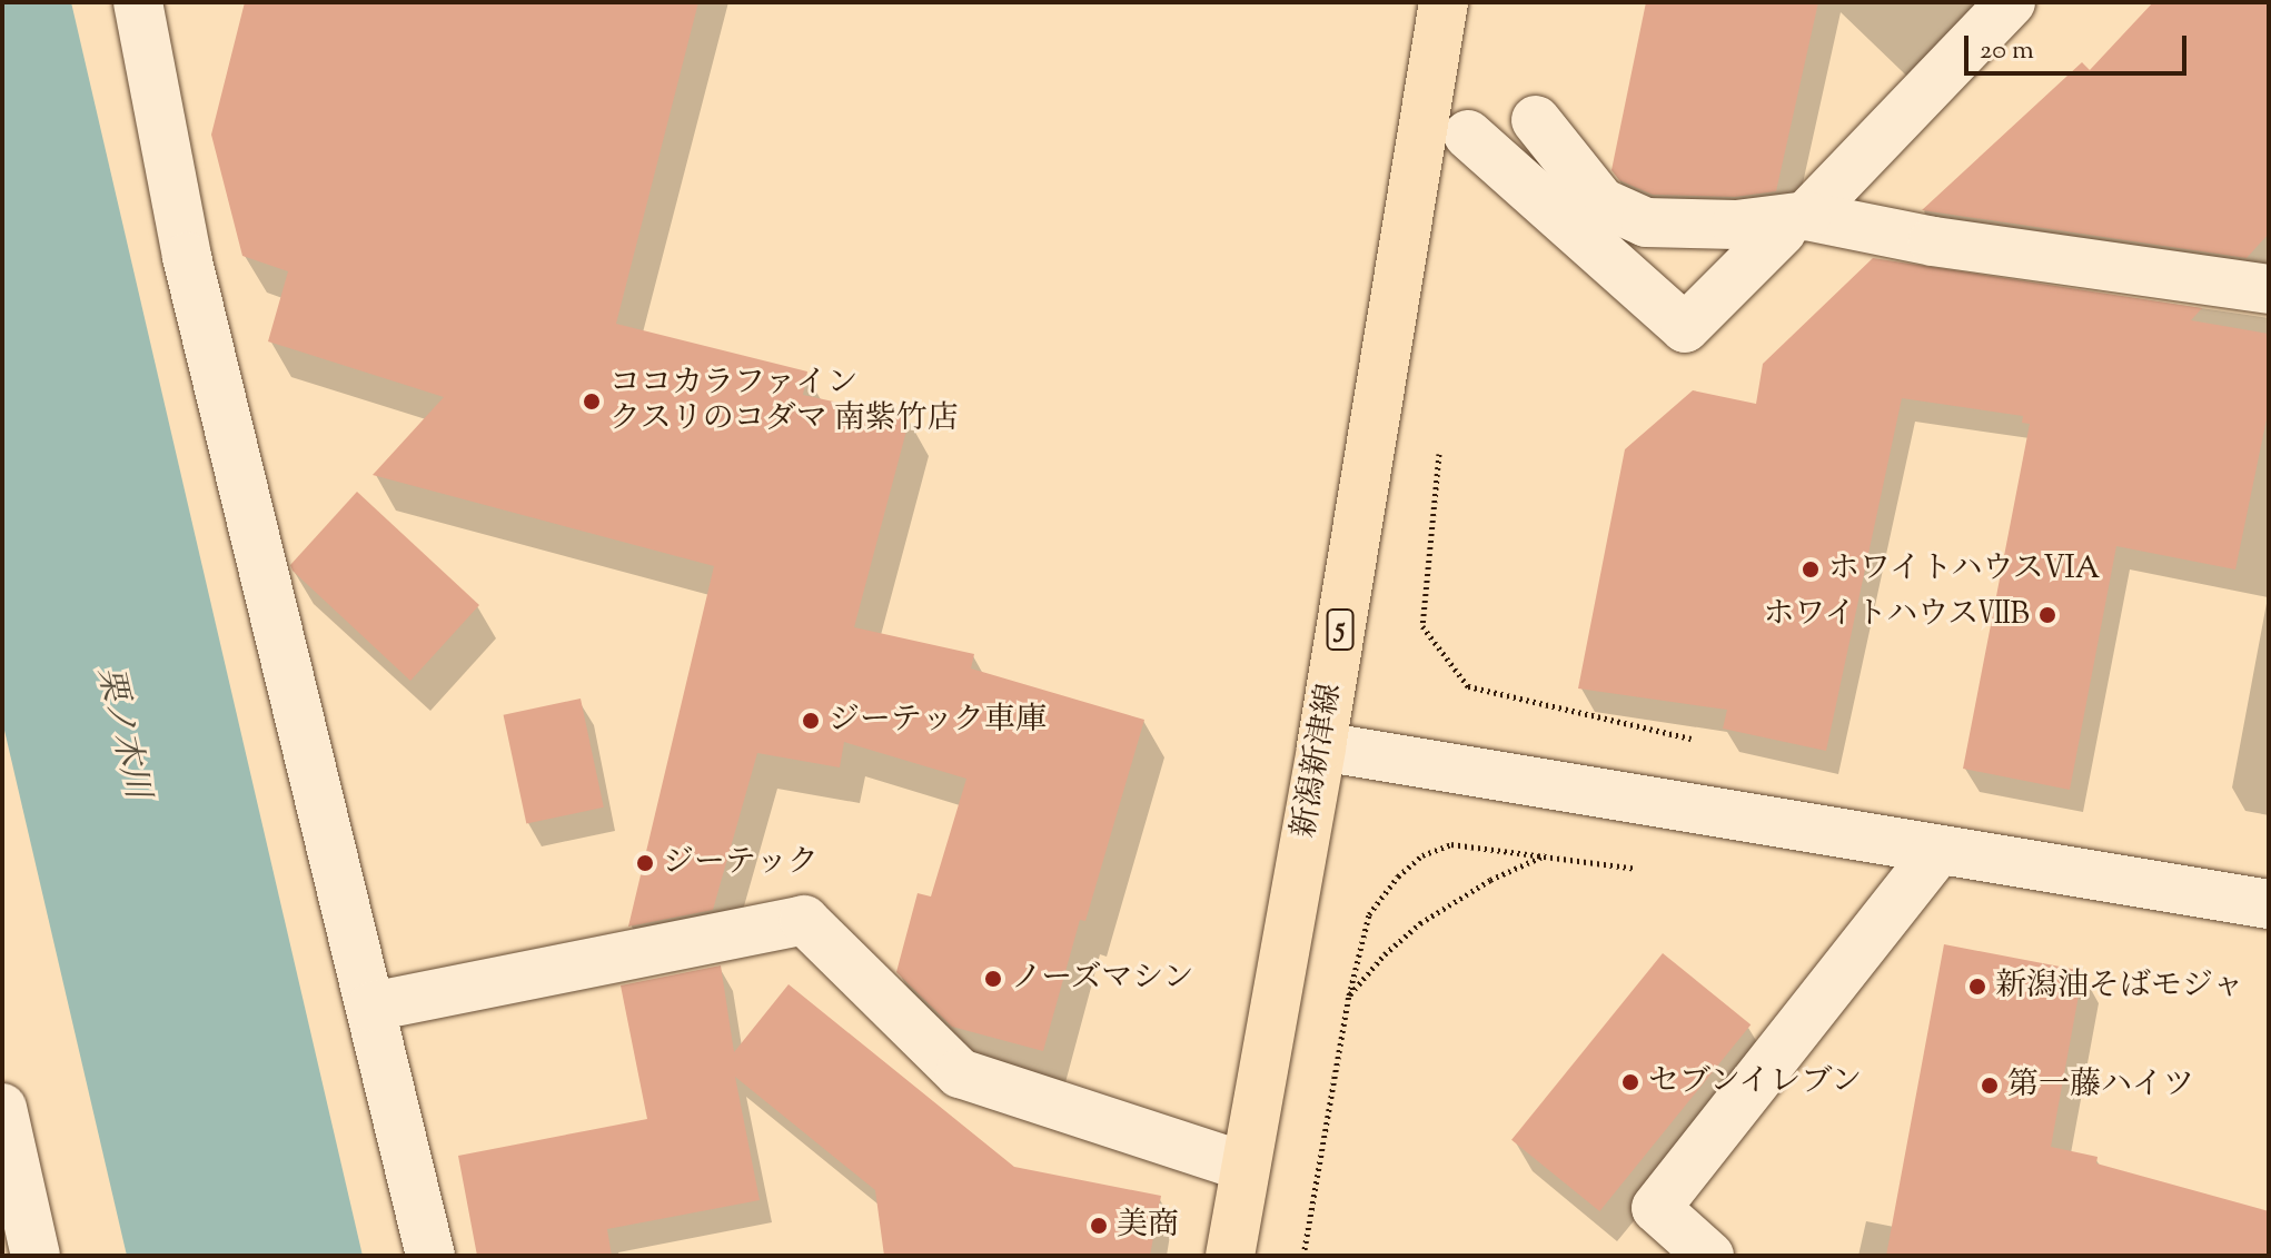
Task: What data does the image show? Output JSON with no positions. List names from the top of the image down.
{
  "streets": {
    "main road": ["5", "新潟新津線"]
  },
  "water": ["栗ノ木川"],
  "places": [
    "ココカラファイン クスリのコダマ 南紫竹店",
    "ホワイトハウスⅥA",
    "ホワイトハウスⅦB",
    "ジーテック車庫",
    "ジーテック",
    "ノーズマシン",
    "新潟油そばモジャ",
    "セブンイレブン",
    "第一藤ハイツ",
    "美商"
  ],
  "scale_bar": "20 m"
}
